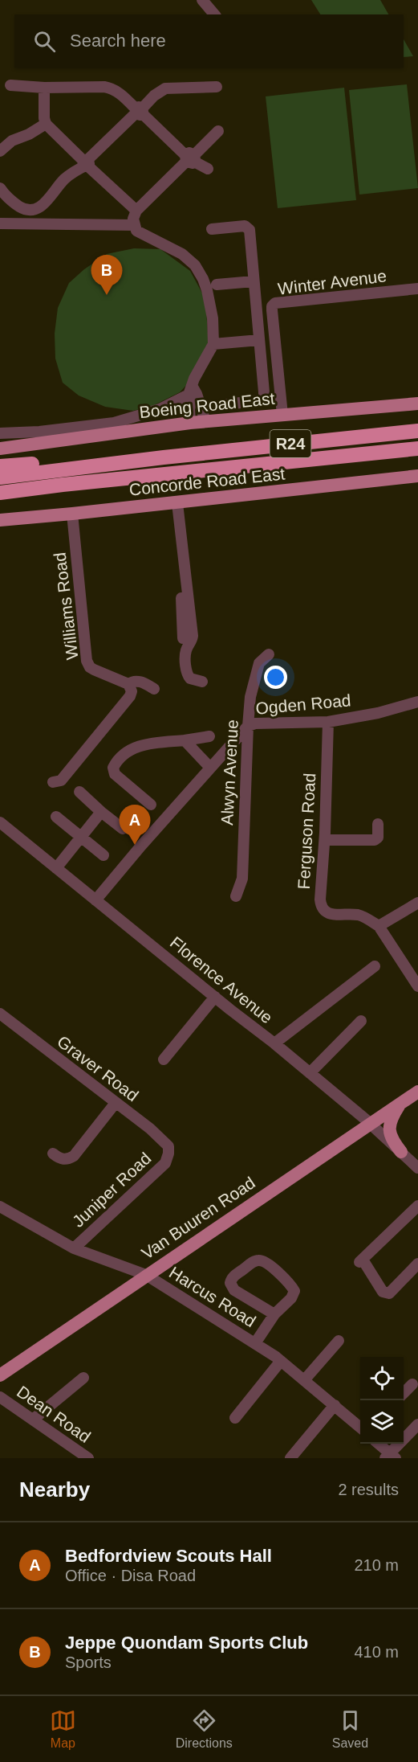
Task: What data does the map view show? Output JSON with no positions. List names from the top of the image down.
{
  "streets": {
    "highway": ["R24"],
    "main road": ["Boeing Road East", "Concorde Road East", "Van Buuren Road"],
    "street": [
      "Winter Avenue",
      "Williams Road",
      "Ogden Road",
      "Alwyn Avenue",
      "Ferguson Road",
      "Florence Avenue",
      "Graver Road",
      "Juniper Road",
      "Harcus Road",
      "Dean Road"
    ]
  },
  "crossings": [
    ["Winter Avenue", "Boeing Road East"],
    ["Concorde Road East", "Williams Road"],
    ["Ogden Road", "Alwyn Avenue"],
    ["Ogden Road", "Ferguson Road"],
    ["Florence Avenue", "Van Buuren Road"],
    ["Graver Road", "Juniper Road"],
    ["Juniper Road", "Harcus Road"],
    ["Van Buuren Road", "Harcus Road"]
  ],
  "page": {
    "search": "Search here",
    "pins": ["B", "A"],
    "heading": ["Nearby", "2 results"],
    "list": [
      {
        "mark": "A",
        "name": "Bedfordview Scouts Hall",
        "note": "Office · Disa Road",
        "value": "210 m"
      },
      {
        "mark": "B",
        "name": "Jeppe Quondam Sports Club",
        "note": "Sports",
        "value": "410 m"
      }
    ],
    "nav": ["Map", "Directions", "Saved"]
  }
}
